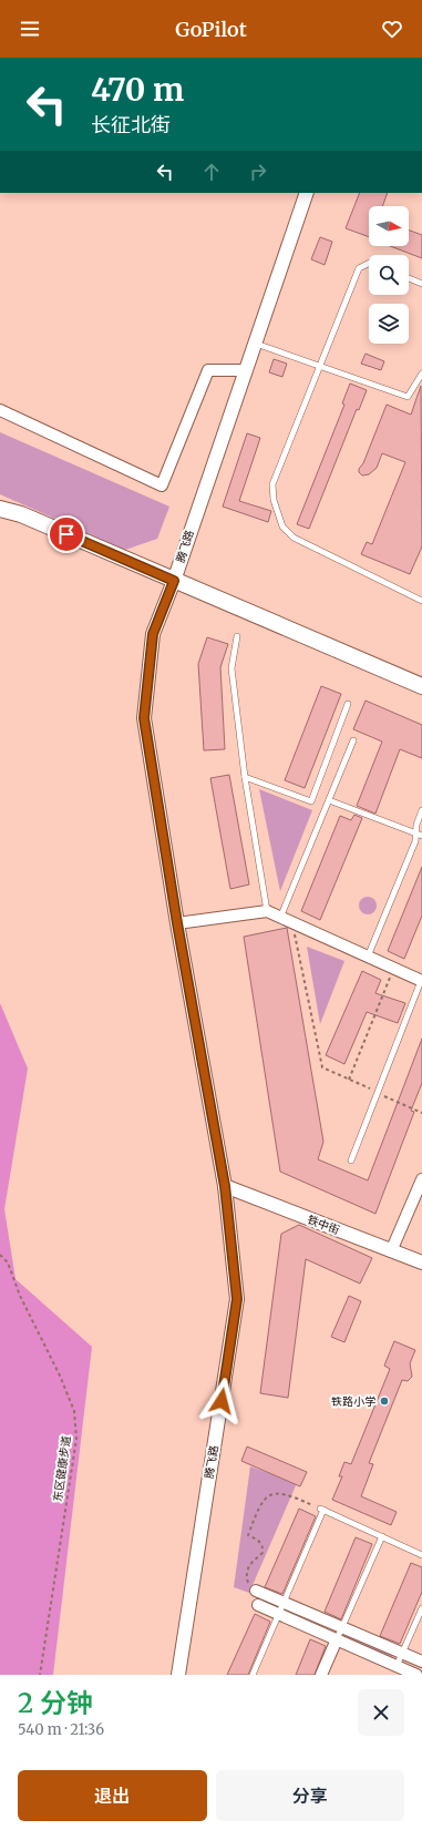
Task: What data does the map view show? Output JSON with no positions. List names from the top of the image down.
{
  "streets": {
    "street": ["腾飞路", "铁中街"],
    "path": ["东区健康步道"]
  },
  "crossings": [
    ["腾飞路", "铁中街"]
  ],
  "places": ["铁路小学"],
  "north": "right",
  "page": {
    "header": "GoPilot",
    "turn": ["470 m", "长征北街"],
    "heading": ["2 分钟", "540 m · 21:36"],
    "buttons": ["退出", "分享"]
  }
}
